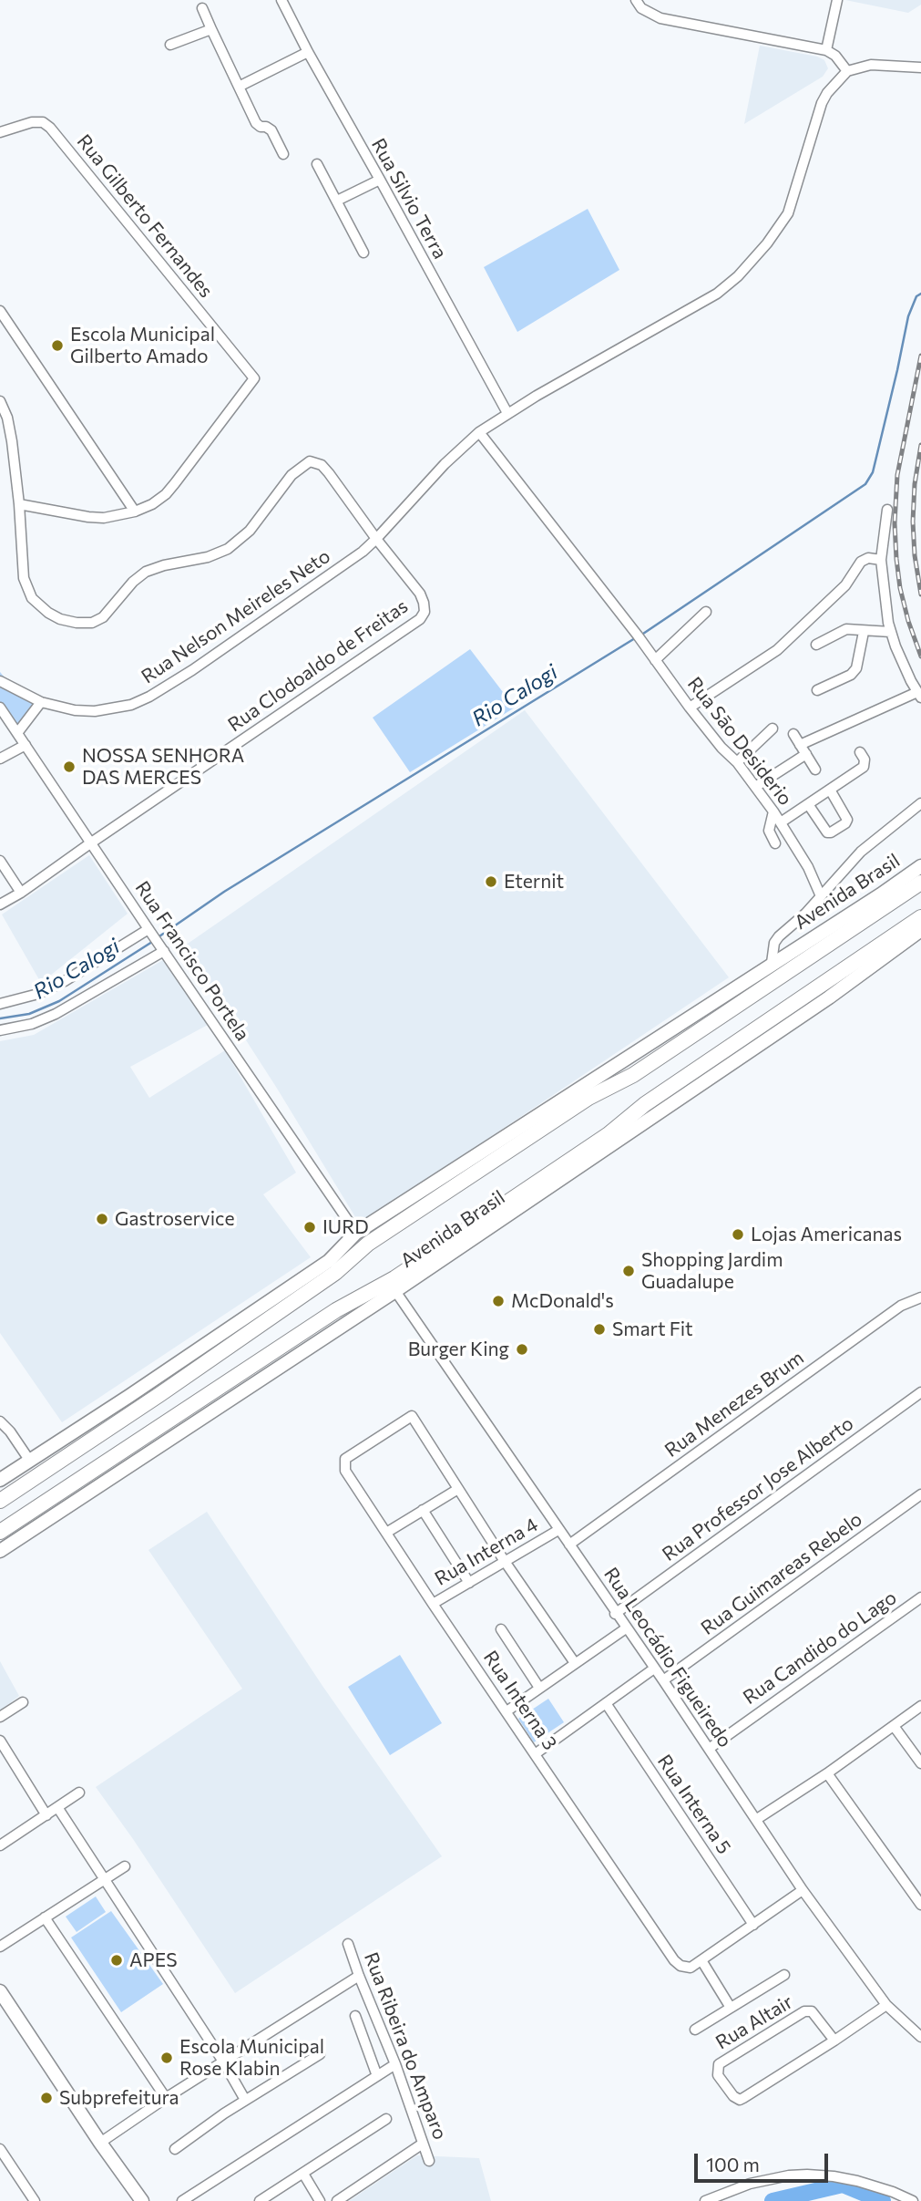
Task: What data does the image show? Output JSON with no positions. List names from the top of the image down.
{
  "streets": {
    "highway": ["Avenida Brasil"],
    "street": [
      "Rua Silvio Terra",
      "Rua Gilberto Fernandes",
      "Rua Nelson Meireles Neto",
      "Rua Clodoaldo de Freitas",
      "Rua Sāo Desiderio",
      "Rua Francisco Portela",
      "Rua Menezes Brum",
      "Rua Professor Jose Alberto",
      "Rua Interna 4",
      "Rua Guimareas Rebelo",
      "Rua Candido do Lago",
      "Rua Leocádio Figueiredo",
      "Rua Interna 3",
      "Rua Interna 5",
      "Rua Altair",
      "Rua Ribeira do Amparo"
    ]
  },
  "crossings": [
    ["Rua Silvio Terra", "Rua Nelson Meireles Neto"],
    ["Rua Nelson Meireles Neto", "Rua Clodoaldo de Freitas"],
    ["Rua Nelson Meireles Neto", "Rua Sāo Desiderio"],
    ["Rua Clodoaldo de Freitas", "Rua Francisco Portela"],
    ["Avenida Brasil", "Rua Francisco Portela"],
    ["Avenida Brasil", "Rua Leocádio Figueiredo"],
    ["Rua Menezes Brum", "Rua Leocádio Figueiredo"],
    ["Rua Professor Jose Alberto", "Rua Leocádio Figueiredo"],
    ["Rua Interna 4", "Rua Leocádio Figueiredo"],
    ["Rua Interna 4", "Rua Interna 3"],
    ["Rua Guimareas Rebelo", "Rua Leocádio Figueiredo"],
    ["Rua Candido do Lago", "Rua Leocádio Figueiredo"],
    ["Rua Leocádio Figueiredo", "Rua Altair"]
  ],
  "water": ["Rio Calogi"],
  "places": [
    "Escola Municipal Gilberto Amado",
    "NOSSA SENHORA DAS MERCES",
    "Eternit",
    "Gastroservice",
    "IURD",
    "Lojas Americanas",
    "Shopping Jardim Guadalupe",
    "McDonald's",
    "Smart Fit",
    "Burger King",
    "APES",
    "Escola Municipal Rose Klabin",
    "Subprefeitura"
  ],
  "scale_bar": "100 m"
}
